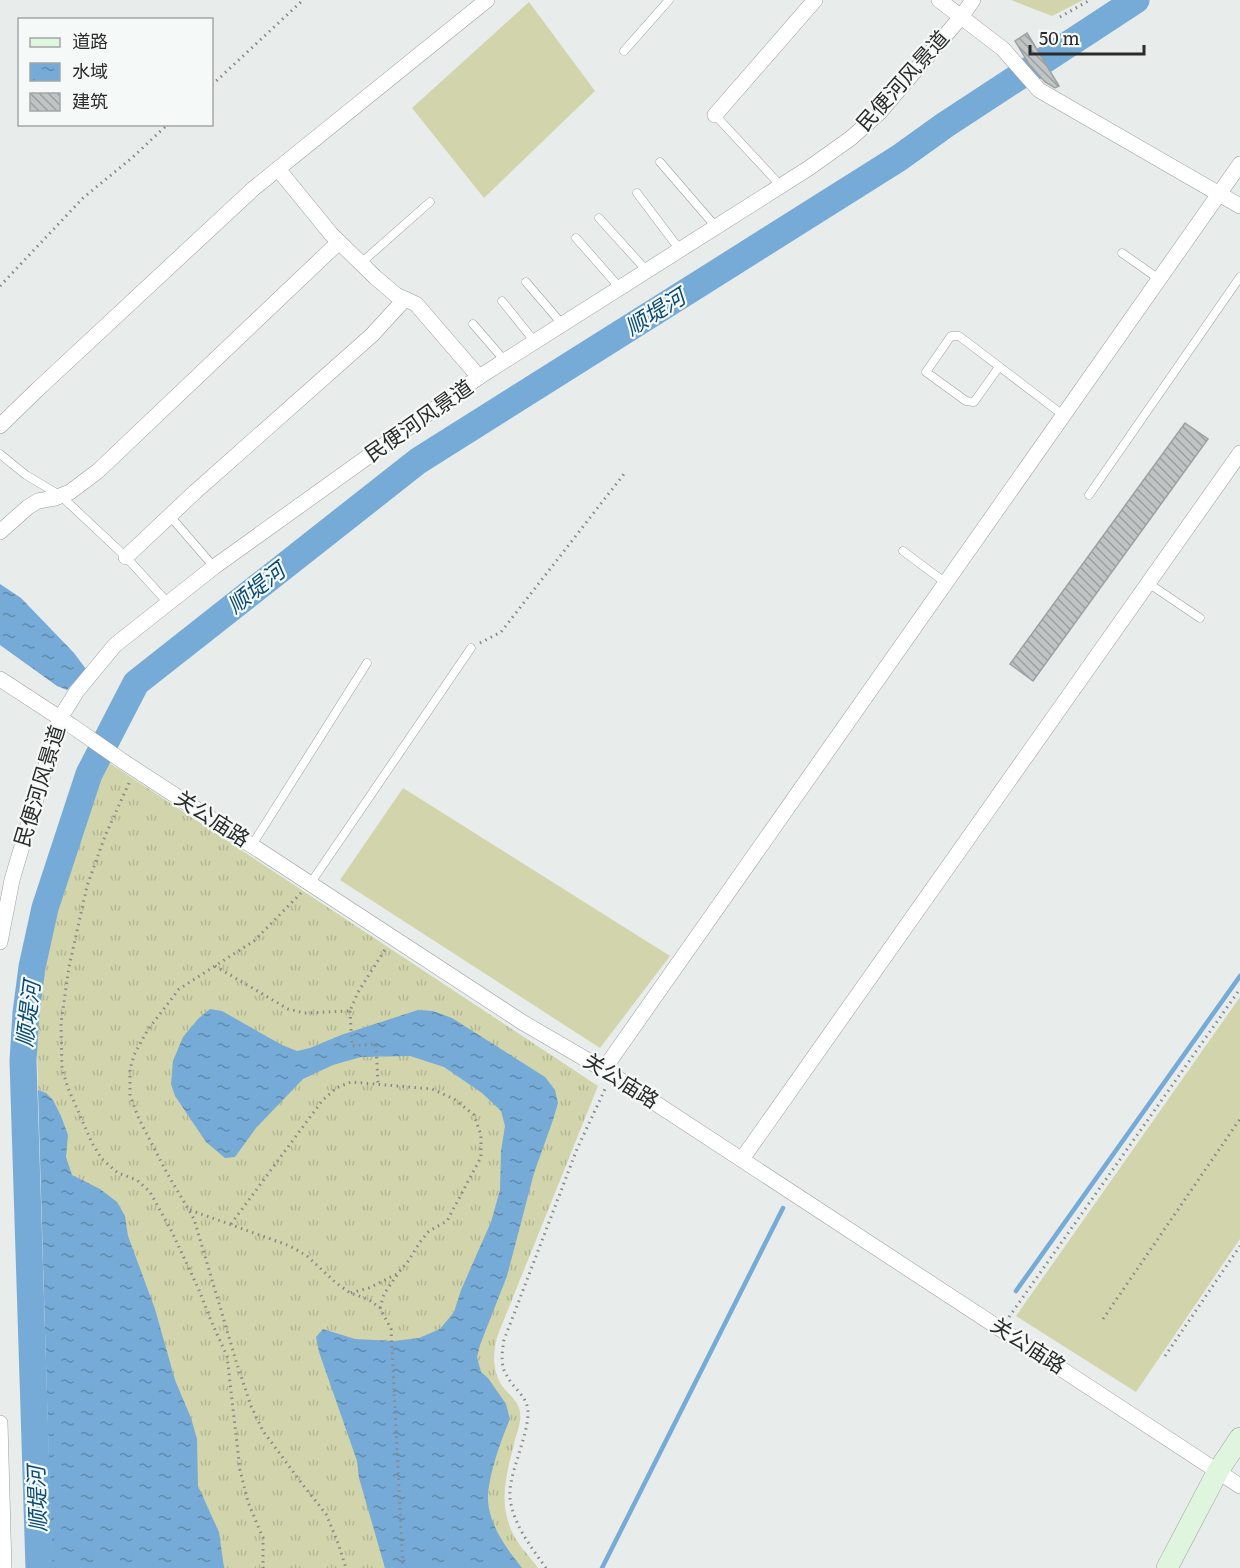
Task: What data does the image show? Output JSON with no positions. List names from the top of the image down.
{
  "streets": {
    "street": ["民便河风景道", "关公庙路"]
  },
  "crossings": [
    ["民便河风景道", "关公庙路"]
  ],
  "water": ["顺堤河"],
  "legend": ["道路", "水域", "建筑"],
  "scale_bar": "50 m"
}
